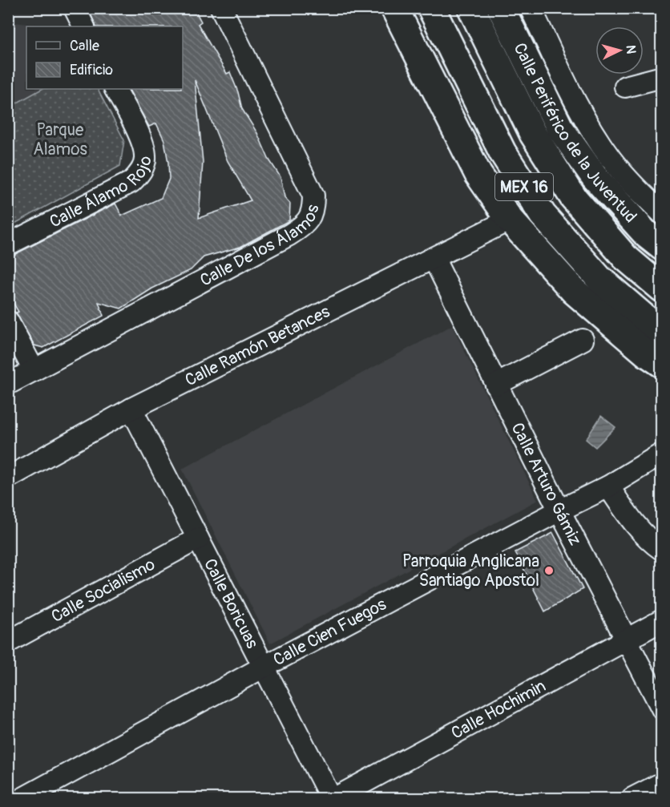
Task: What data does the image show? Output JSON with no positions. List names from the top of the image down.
{
  "streets": {
    "main road": ["Calle Periférico de la Juventud", "MEX 16"],
    "street": [
      "Calle Álamo Rojo",
      "Calle De los Álamos",
      "Calle Ramón Betances",
      "Calle Arturo Gámiz",
      "Calle Socialismo",
      "Calle Boricuas",
      "Calle Cien Fuegos",
      "Calle Hochimin"
    ]
  },
  "crossings": [
    ["Calle Ramón Betances", "Calle Arturo Gámiz"],
    ["Calle Ramón Betances", "Calle Boricuas"],
    ["Calle Arturo Gámiz", "Calle Cien Fuegos"],
    ["Calle Arturo Gámiz", "Calle Hochimin"],
    ["Calle Socialismo", "Calle Boricuas"],
    ["Calle Boricuas", "Calle Cien Fuegos"]
  ],
  "parks": ["Parque Alamos"],
  "places": ["Parroquia Anglicana Santiago Apostol"],
  "legend": ["Calle", "Edificio"],
  "north": "right"
}
